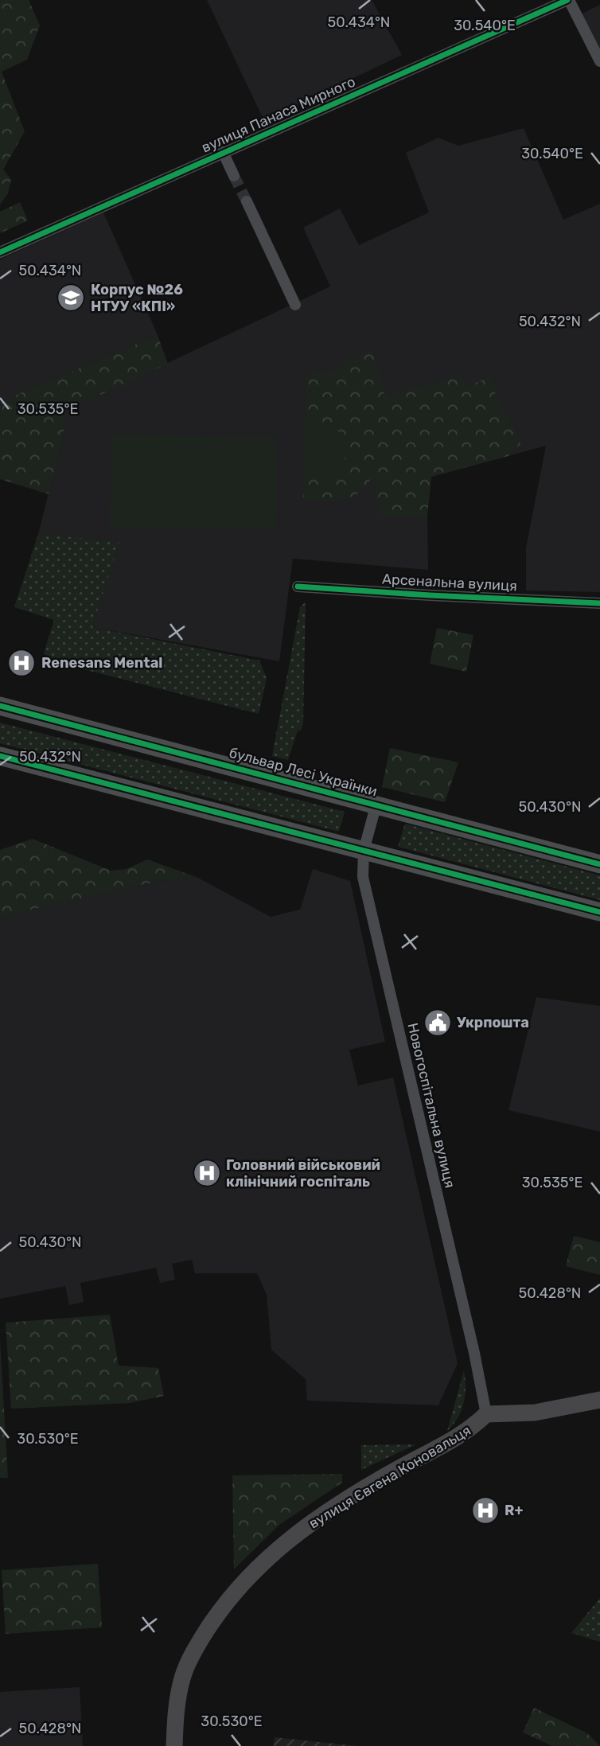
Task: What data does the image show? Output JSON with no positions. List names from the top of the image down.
{
  "streets": {
    "main road": ["бульвар Лесі Українки", "вулиця Євгена Коновальця"],
    "street": ["вулиця Панаса Мирного", "Арсенальна вулиця", "Новогоспітальна вулиця"]
  },
  "crossings": [
    ["бульвар Лесі Українки", "Новогоспітальна вулиця"],
    ["Новогоспітальна вулиця", "вулиця Євгена Коновальця"]
  ],
  "places": {
    "school or university": ["Корпус №26 НТУУ «КПІ»"],
    "hospital": ["Renesans Mental", "Головний військовий клінічний госпіталь", "R+"],
    "public building": ["Укрпошта"]
  },
  "coordinates": [
    "50.434°N",
    "30.540°E",
    "50.432°N",
    "30.535°E",
    "50.430°N",
    "50.428°N",
    "30.530°E"
  ]
}
